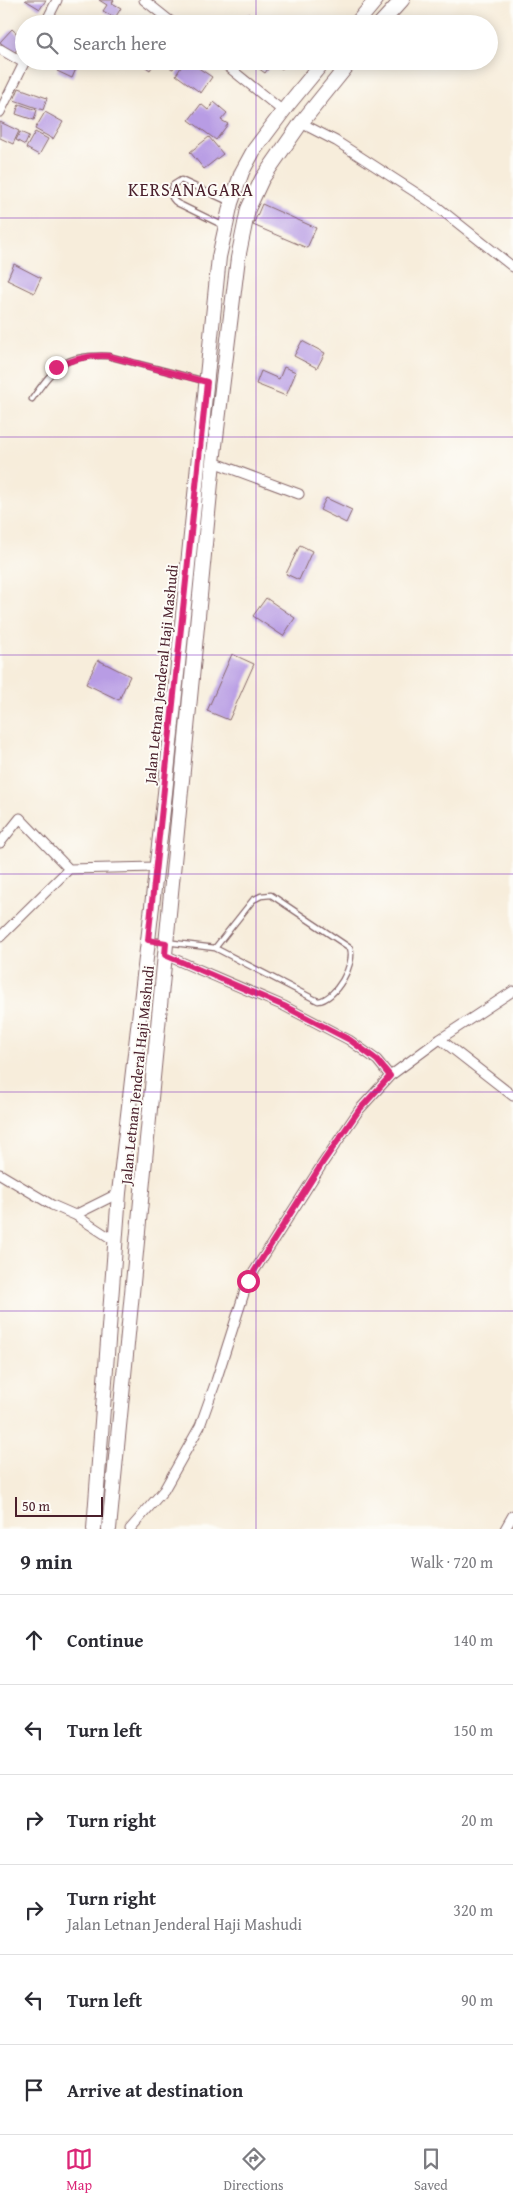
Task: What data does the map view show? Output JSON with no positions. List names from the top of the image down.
{
  "streets": {
    "main road": ["Jalan Letnan Jenderal Haji Mashudi"]
  },
  "districts": ["KERSANAGARA"],
  "scale_bar": "50 m",
  "page": {
    "search": "Search here",
    "scale": "50 m",
    "heading": ["9 min", "Walk · 720 m"],
    "list": [
      ["Continue", "140 m"],
      ["Turn left", "150 m"],
      ["Turn right", "20 m"],
      ["Turn right", "Jalan Letnan Jenderal Haji Mashudi", "320 m"],
      ["Turn left", "90 m"],
      "Arrive at destination"
    ],
    "nav": ["Map", "Directions", "Saved"]
  }
}
